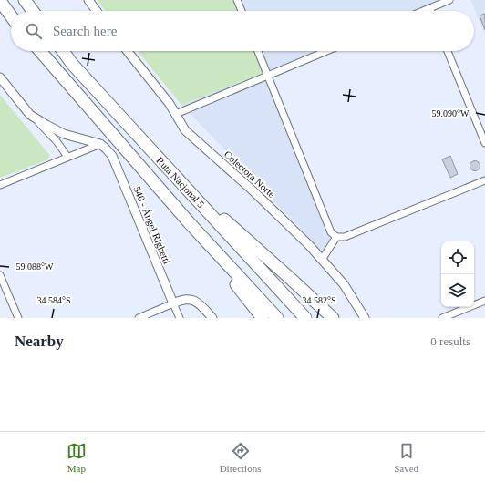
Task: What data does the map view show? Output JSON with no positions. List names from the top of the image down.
{
  "streets": {
    "highway": ["Ruta Nacional 5"],
    "street": ["Colectora Norte", "540 - Ángel Righetti"]
  },
  "page": {
    "search": "Search here",
    "heading": ["Nearby", "0 results"],
    "nav": ["Map", "Directions", "Saved"]
  },
  "coordinates": [
    "59.090°W",
    "59.088°W",
    "34.584°S",
    "34.582°S"
  ]
}
